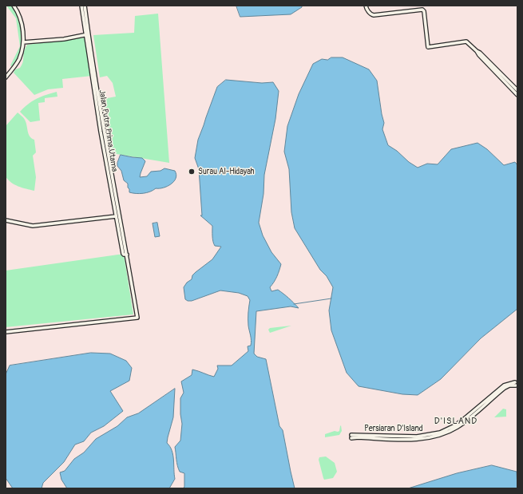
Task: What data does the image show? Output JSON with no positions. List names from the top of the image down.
{
  "streets": {
    "street": ["Jalan Putra Prima Utama", "Persiaran D'Island"]
  },
  "districts": ["D'ISLAND"],
  "places": ["Surau Al-Hidayah"]
}
